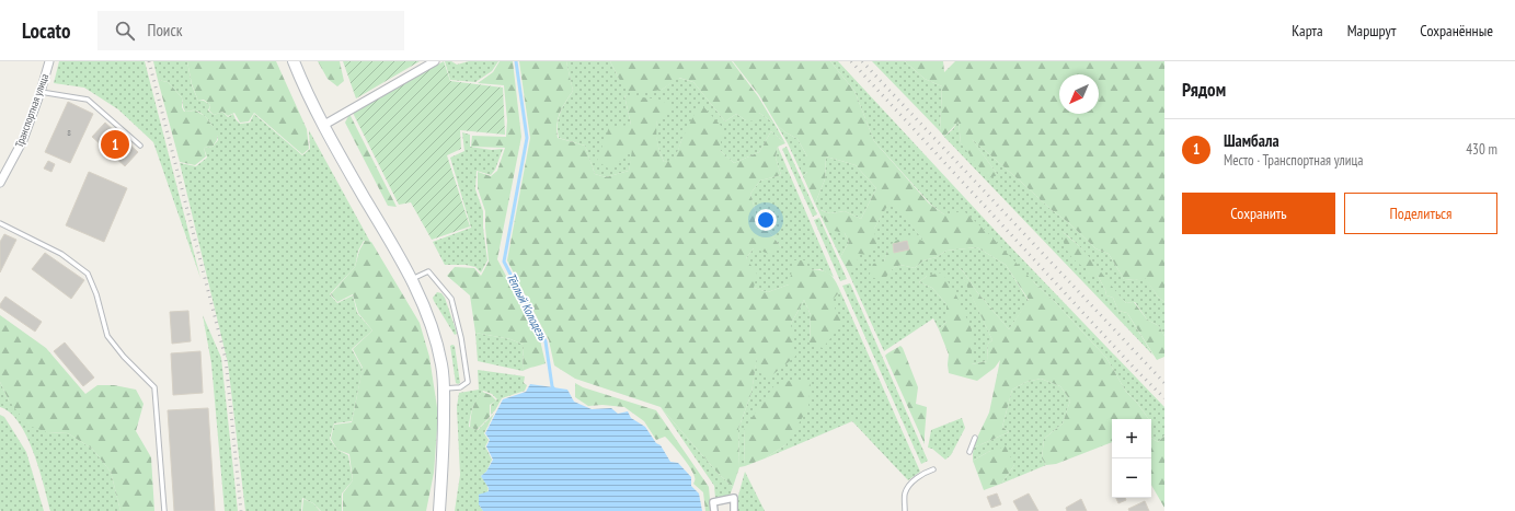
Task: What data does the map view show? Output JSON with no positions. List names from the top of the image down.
{
  "streets": {
    "street": ["Транспортная улица"]
  },
  "water": ["Тёплый Колодезь"],
  "house_numbers": ["8"],
  "north": "bottom left",
  "page": {
    "header": "Locato",
    "search": "Поиск",
    "nav": ["Карта", "Маршрут", "Сохранённые"],
    "heading": "Рядом",
    "list": [
      {
        "mark": "1",
        "name": "Шамбала",
        "note": "Место · Транспортная улица",
        "value": "430 m"
      }
    ],
    "pins": "1",
    "buttons": ["Сохранить", "Поделиться"],
    "map_buttons": ["+", "−"]
  }
}
